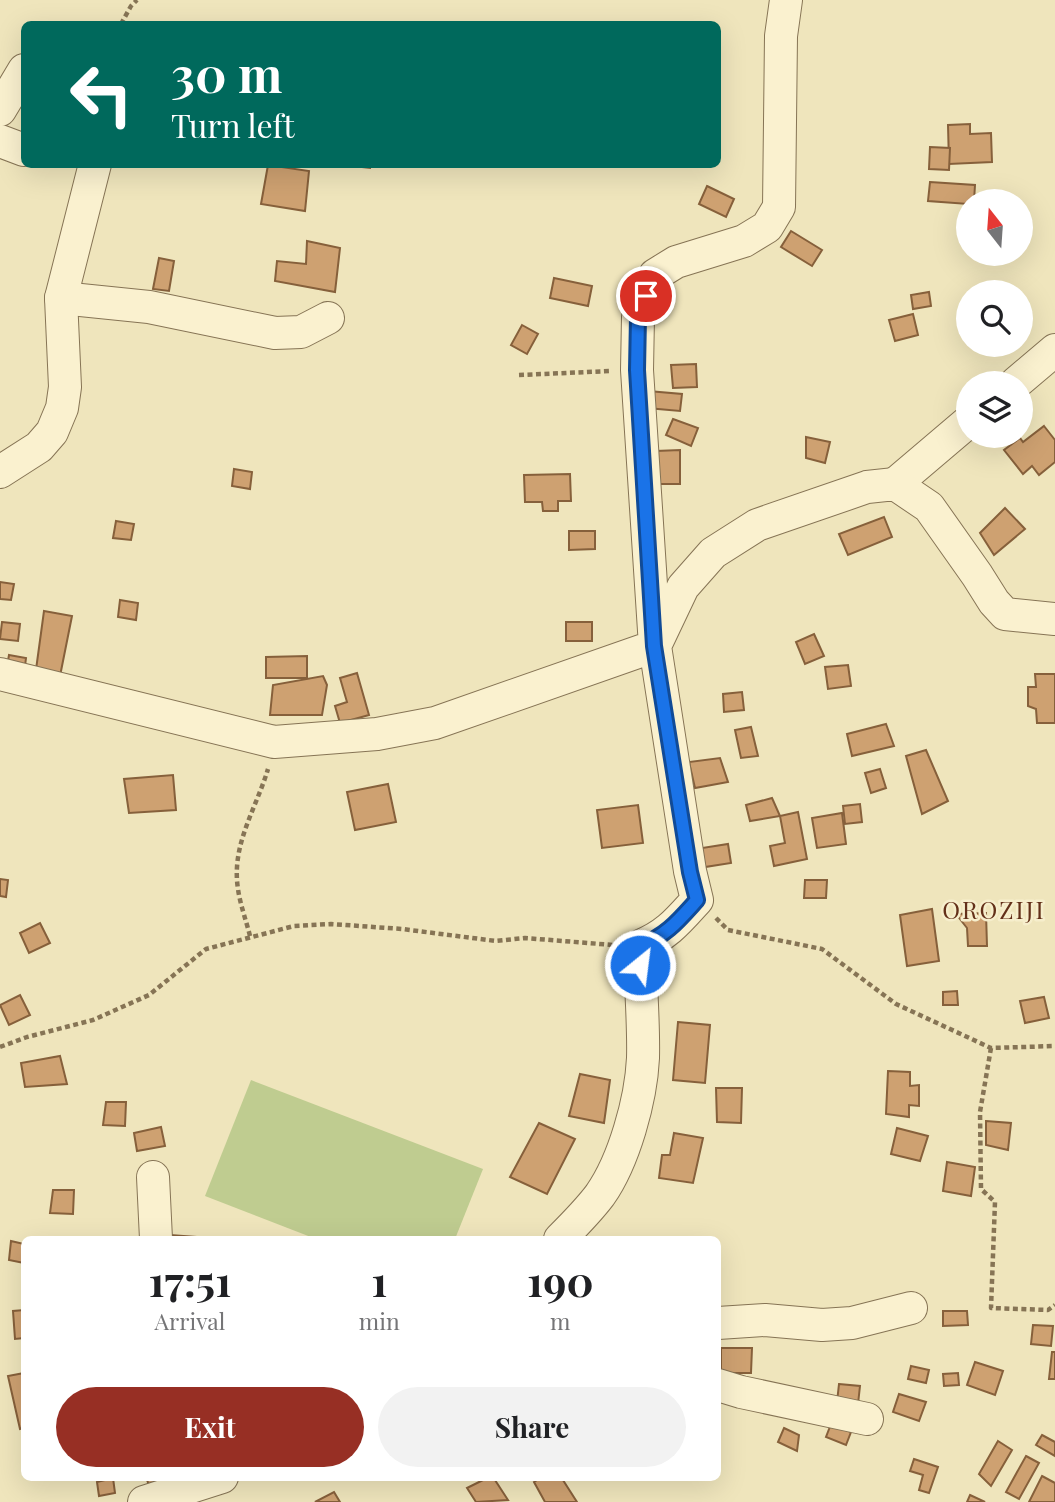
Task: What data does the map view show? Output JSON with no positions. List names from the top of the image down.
{
  "districts": ["OROZIJI"],
  "north": "top",
  "page": {
    "turn": ["30 m", "Turn left"],
    "eta": [
      "17:51",
      "Arrival",
      "1",
      "min",
      "190",
      "m"
    ],
    "buttons": ["Exit", "Share"]
  }
}
